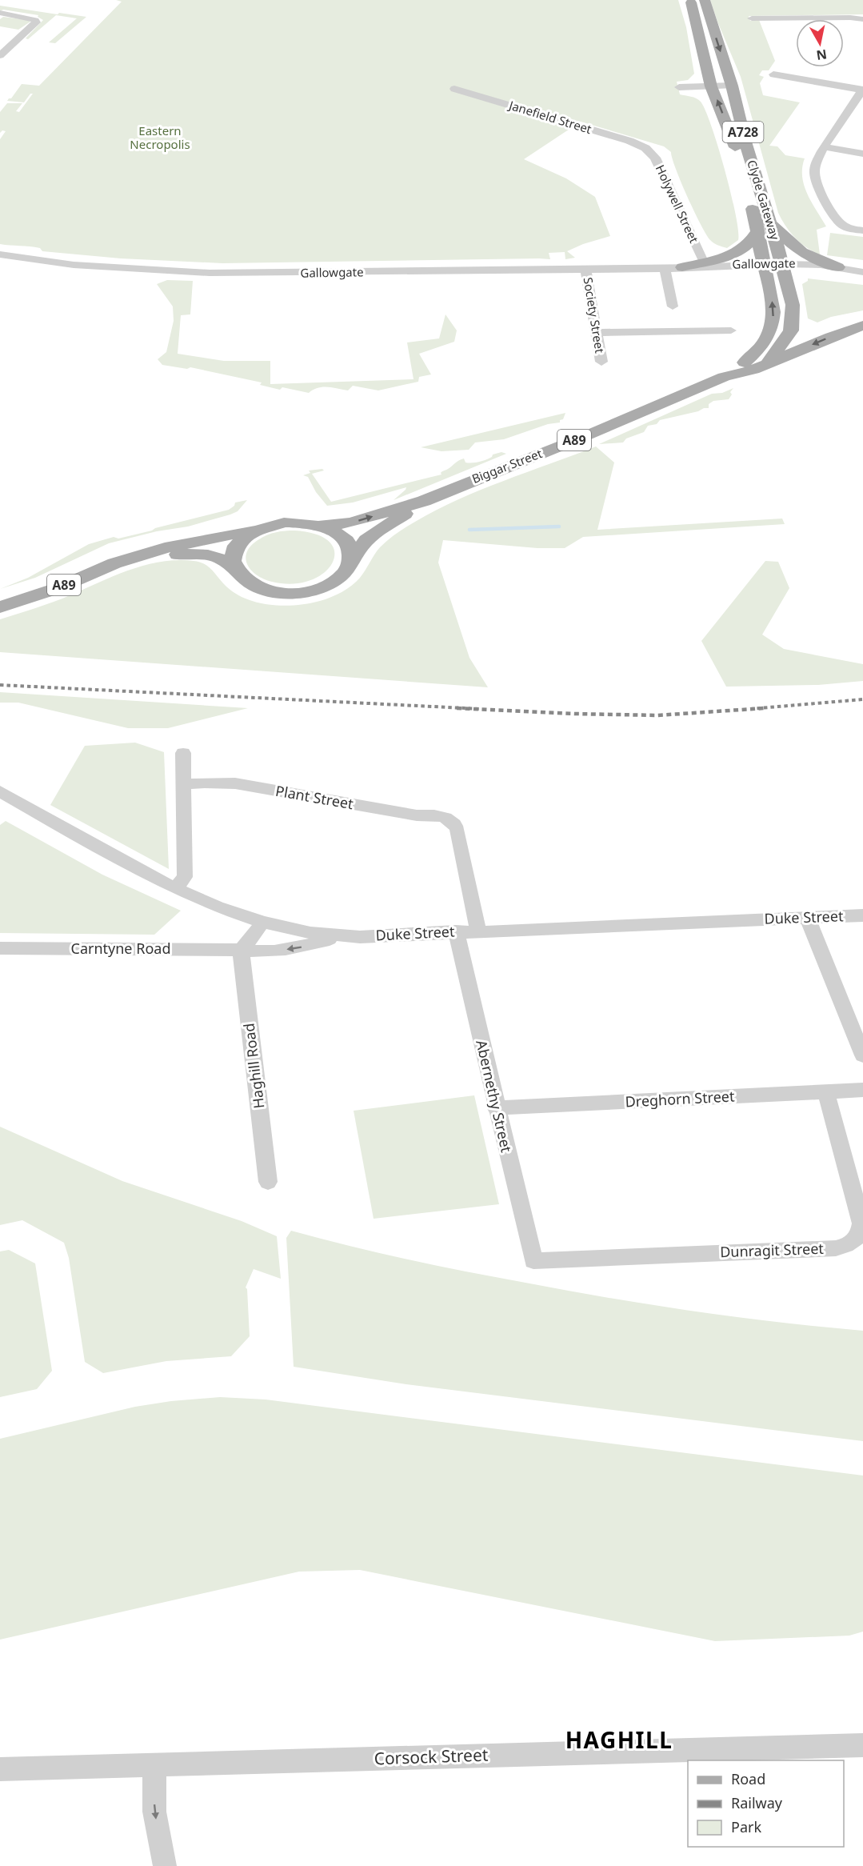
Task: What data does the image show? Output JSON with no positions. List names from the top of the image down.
{
  "streets": {
    "main road": [
      "A728",
      "Clyde Gateway",
      "A89",
      "Biggar Street"
    ],
    "street": [
      "Janefield Street",
      "Holywell Street",
      "Gallowgate",
      "Society Street",
      "Plant Street",
      "Duke Street",
      "Carntyne Road",
      "Haghill Road",
      "Abernethy Street",
      "Dreghorn Street",
      "Dunragit Street",
      "Corsock Street"
    ]
  },
  "crossings": [
    ["Janefield Street", "Holywell Street"],
    ["Clyde Gateway", "Gallowgate"],
    ["Clyde Gateway", "Biggar Street"],
    ["Gallowgate", "Society Street"],
    ["A89", "Biggar Street"],
    ["Plant Street", "Duke Street"],
    ["Duke Street", "Carntyne Road"],
    ["Duke Street", "Abernethy Street"],
    ["Carntyne Road", "Haghill Road"],
    ["Abernethy Street", "Dreghorn Street"],
    ["Abernethy Street", "Dunragit Street"],
    ["Dreghorn Street", "Dunragit Street"]
  ],
  "districts": ["HAGHILL"],
  "parks": ["Eastern Necropolis"],
  "legend": ["Road", "Railway", "Park"],
  "north": "bottom"
}
